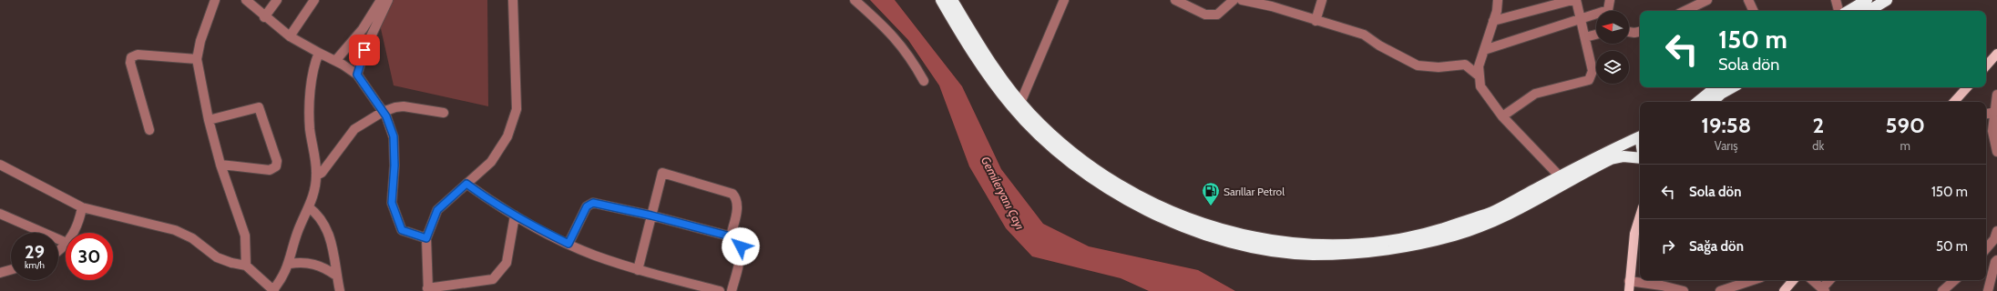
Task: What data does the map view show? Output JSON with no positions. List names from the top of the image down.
{
  "water": ["Gemileryanı Çayı"],
  "places": {
    "fuel station": ["Sarıllar Petrol"]
  },
  "north": "left",
  "page": {
    "turn": ["150 m", "Sola dön"],
    "eta": [
      "19:58",
      "Varış",
      "2",
      "dk",
      "590",
      "m"
    ],
    "list": [
      {
        "name": "Sola dön",
        "value": "150 m"
      },
      {
        "name": "Sağa dön",
        "value": "50 m"
      }
    ],
    "speed": "29 km/h",
    "limit": "30"
  }
}
